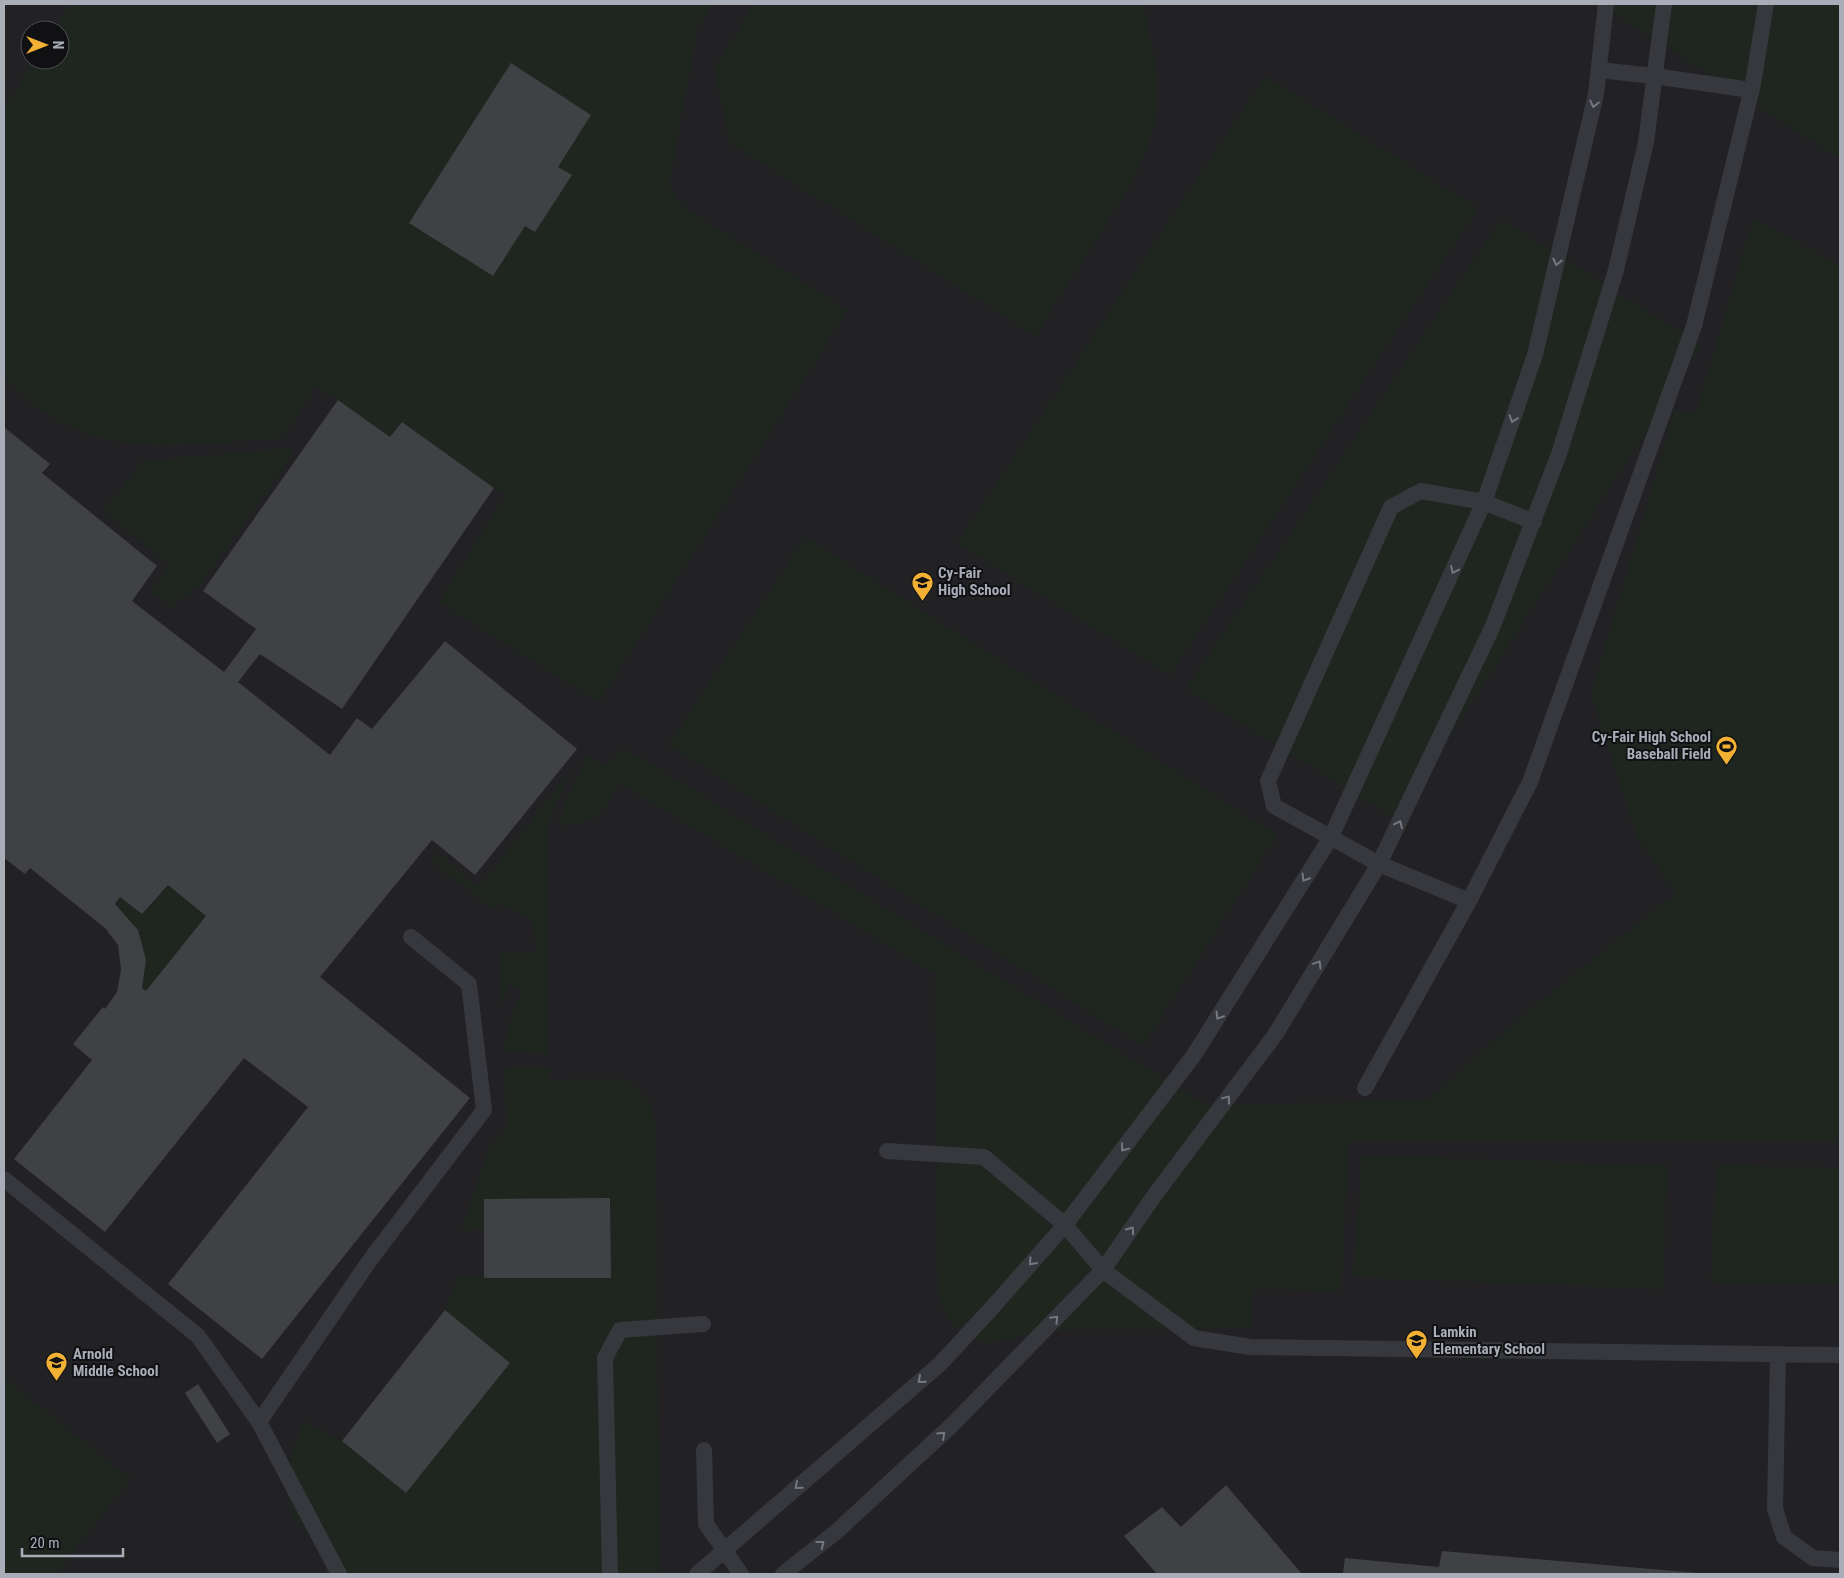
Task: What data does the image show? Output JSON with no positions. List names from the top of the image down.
{
  "places": {
    "school or university": ["Cy-Fair High School", "Lamkin Elementary School", "Arnold Middle School"],
    "sports": ["Cy-Fair High School Baseball Field"]
  },
  "scale_bar": "20 m",
  "north": "right"
}
